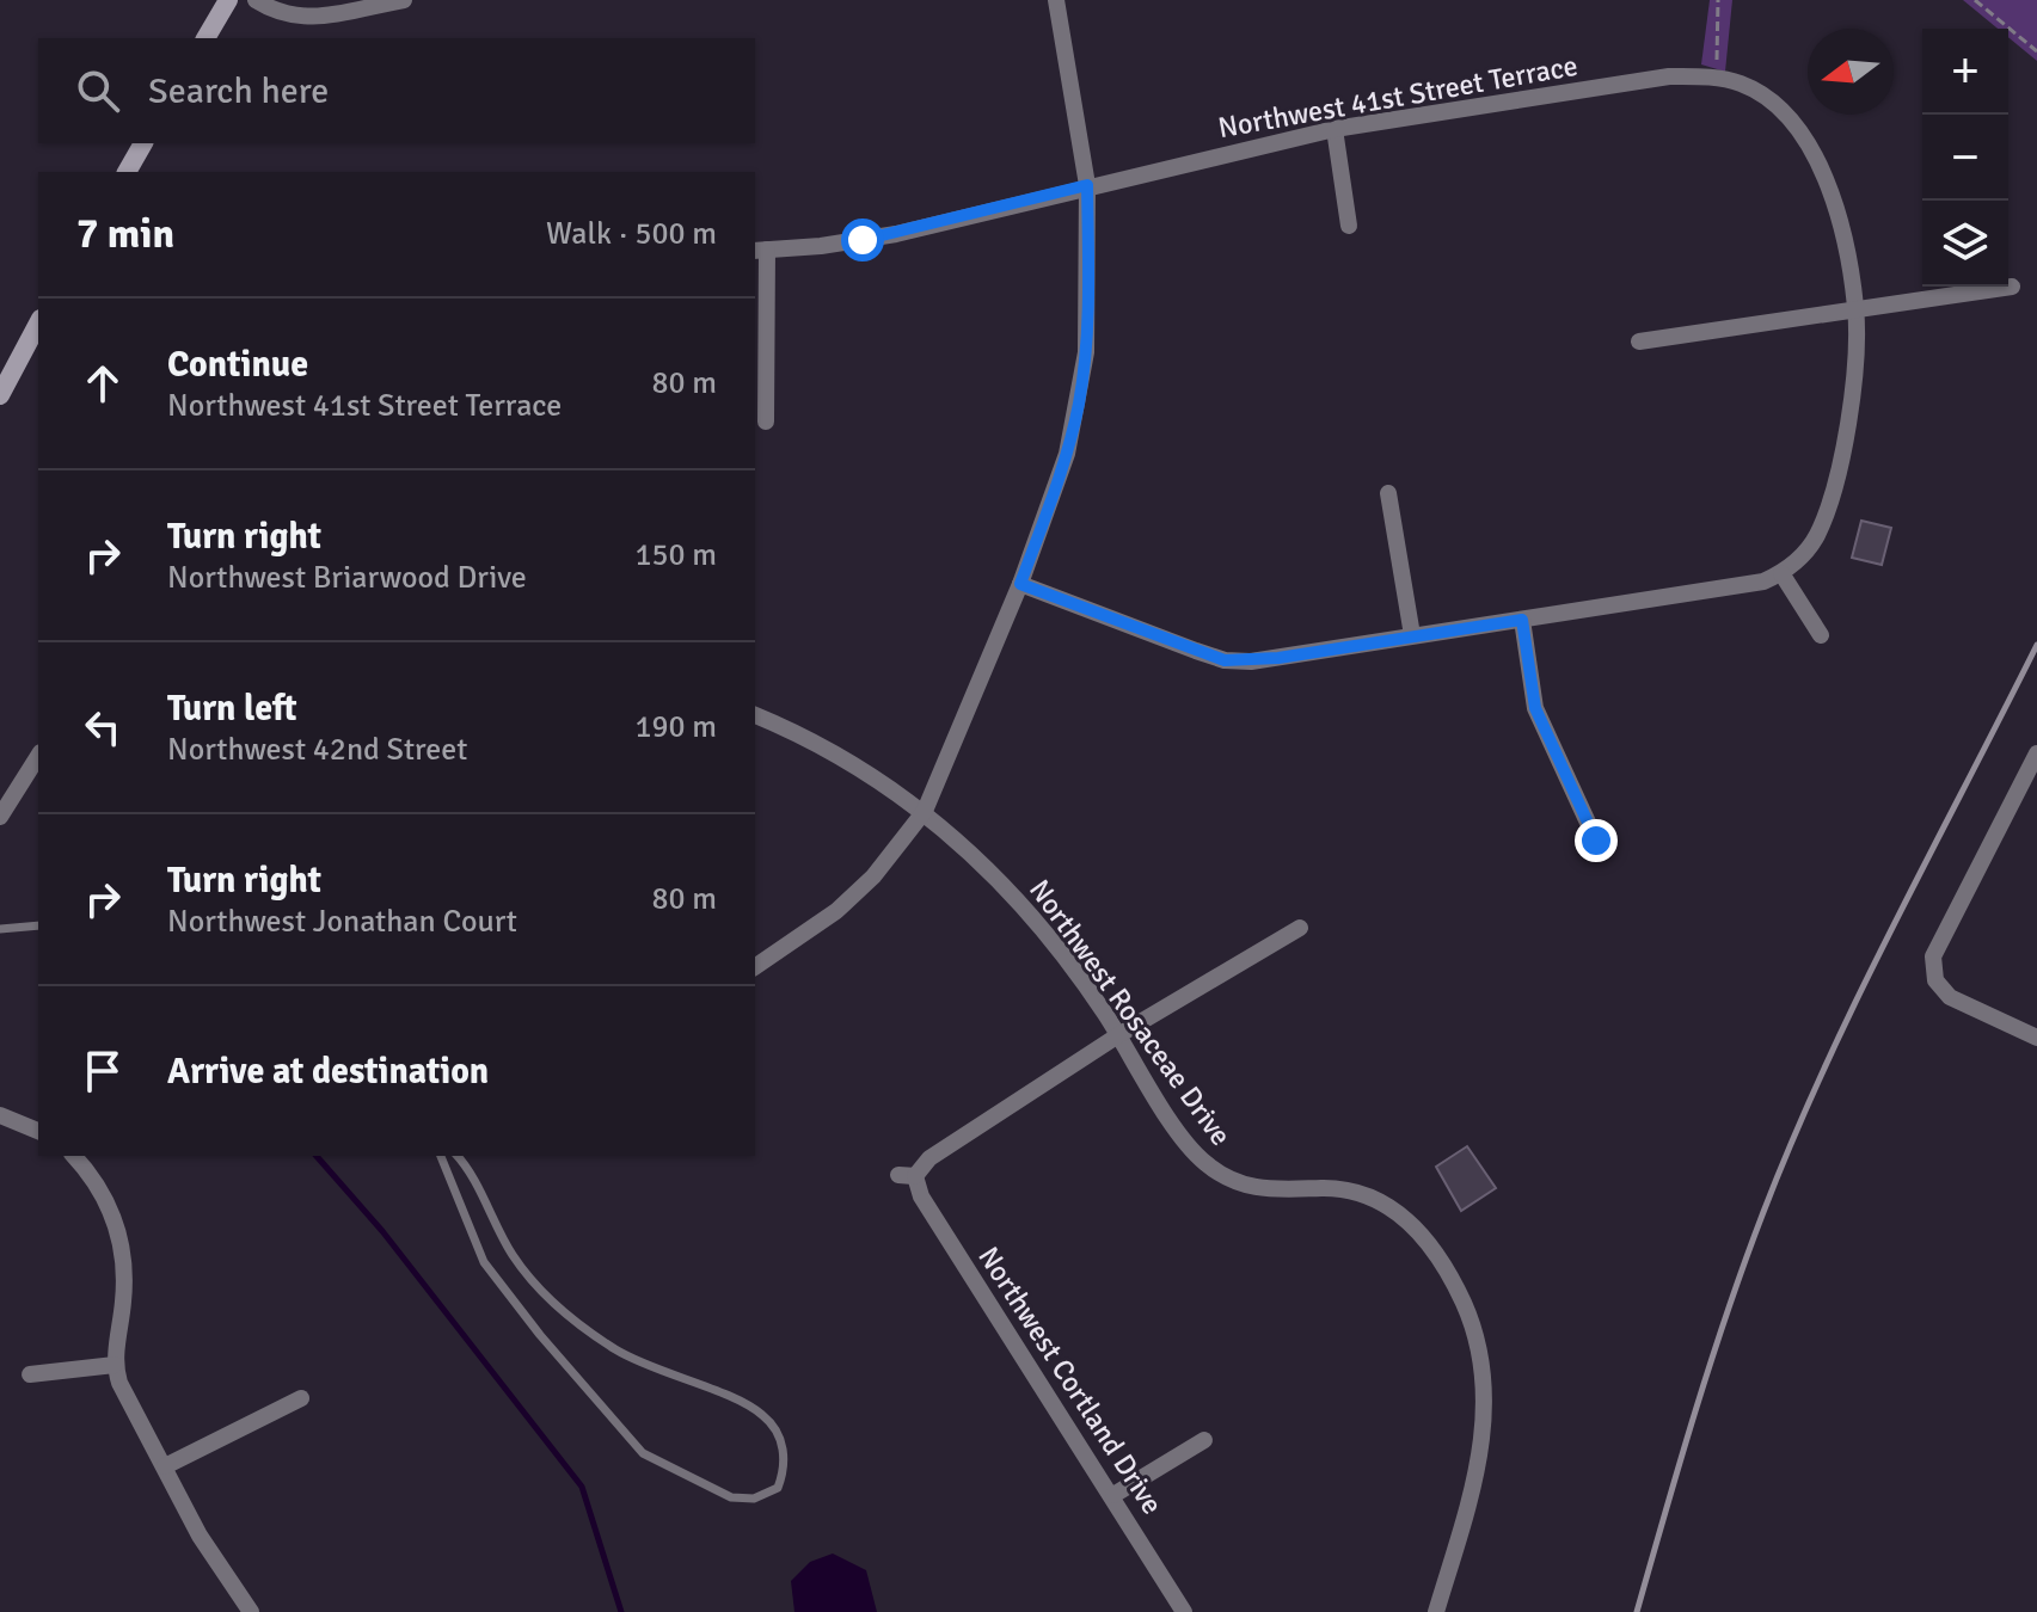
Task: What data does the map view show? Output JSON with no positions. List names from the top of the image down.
{
  "streets": {
    "street": ["Northwest 41st Street Terrace", "Northwest Rosaceae Drive", "Northwest Cortland Drive"]
  },
  "crossings": [
    ["Northwest Rosaceae Drive", "Northwest Cortland Drive"]
  ],
  "north": "left",
  "page": {
    "map_buttons": ["+", "−"],
    "search": "Search here",
    "heading": ["7 min", "Walk · 500 m"],
    "list": [
      ["Continue", "Northwest 41st Street Terrace", "80 m"],
      ["Turn right", "Northwest Briarwood Drive", "150 m"],
      ["Turn left", "Northwest 42nd Street", "190 m"],
      ["Turn right", "Northwest Jonathan Court", "80 m"],
      "Arrive at destination"
    ]
  }
}
